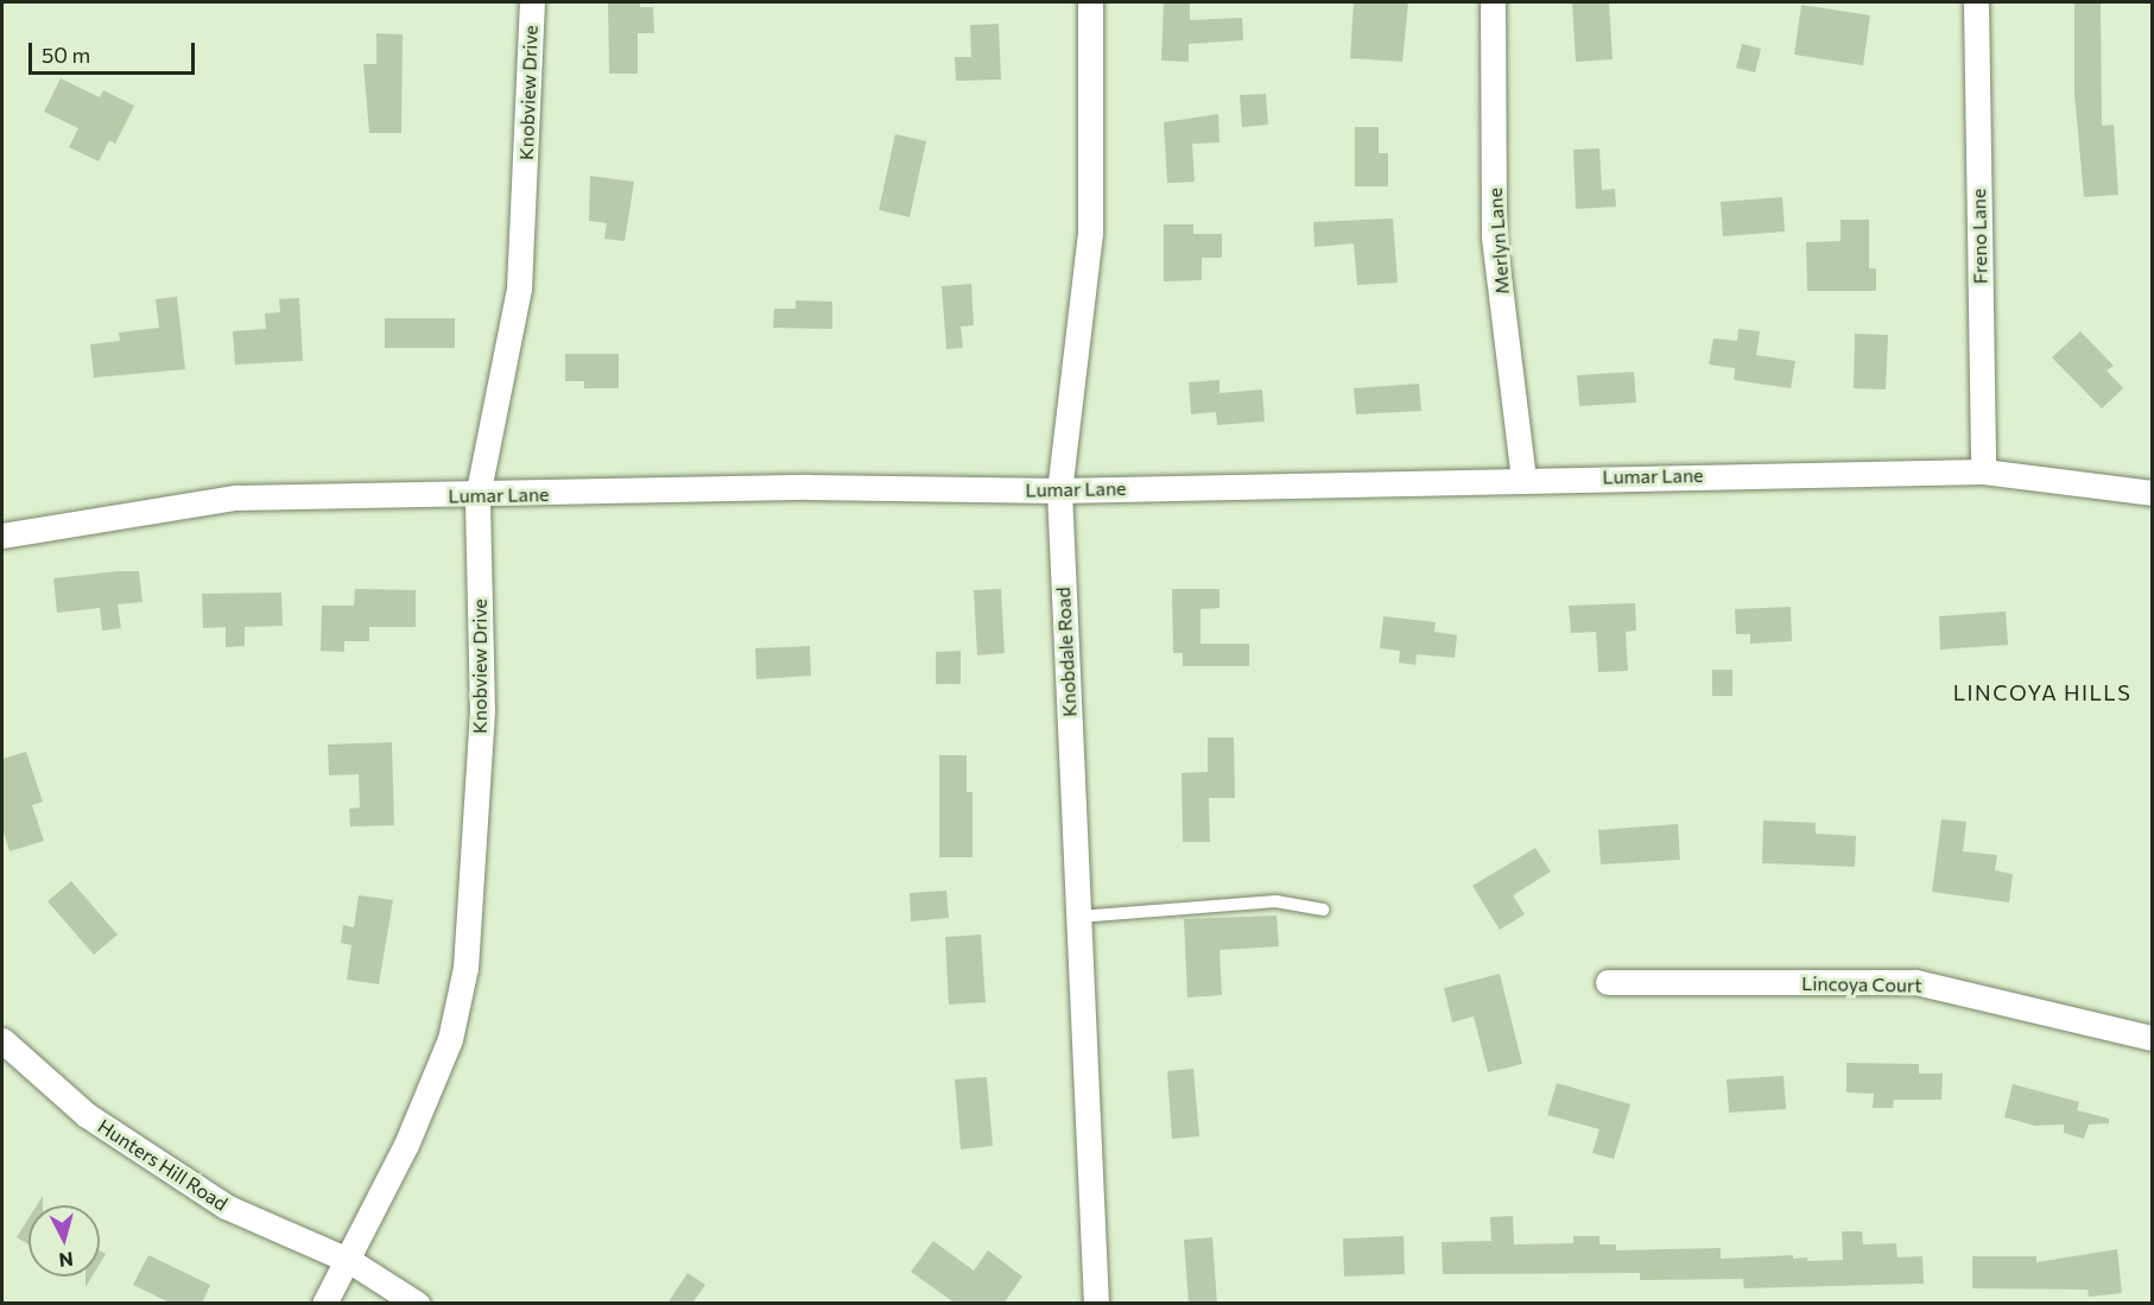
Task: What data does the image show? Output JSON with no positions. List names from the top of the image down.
{
  "streets": {
    "street": [
      "Knobview Drive",
      "Freno Lane",
      "Merlyn Lane",
      "Lumar Lane",
      "Knobdale Road",
      "Lincoya Court",
      "Hunters Hill Road"
    ]
  },
  "crossings": [
    ["Knobview Drive", "Lumar Lane"],
    ["Knobview Drive", "Hunters Hill Road"],
    ["Freno Lane", "Lumar Lane"],
    ["Merlyn Lane", "Lumar Lane"],
    ["Lumar Lane", "Knobdale Road"]
  ],
  "districts": ["LINCOYA HILLS"],
  "scale_bar": "50 m",
  "north": "bottom"
}
